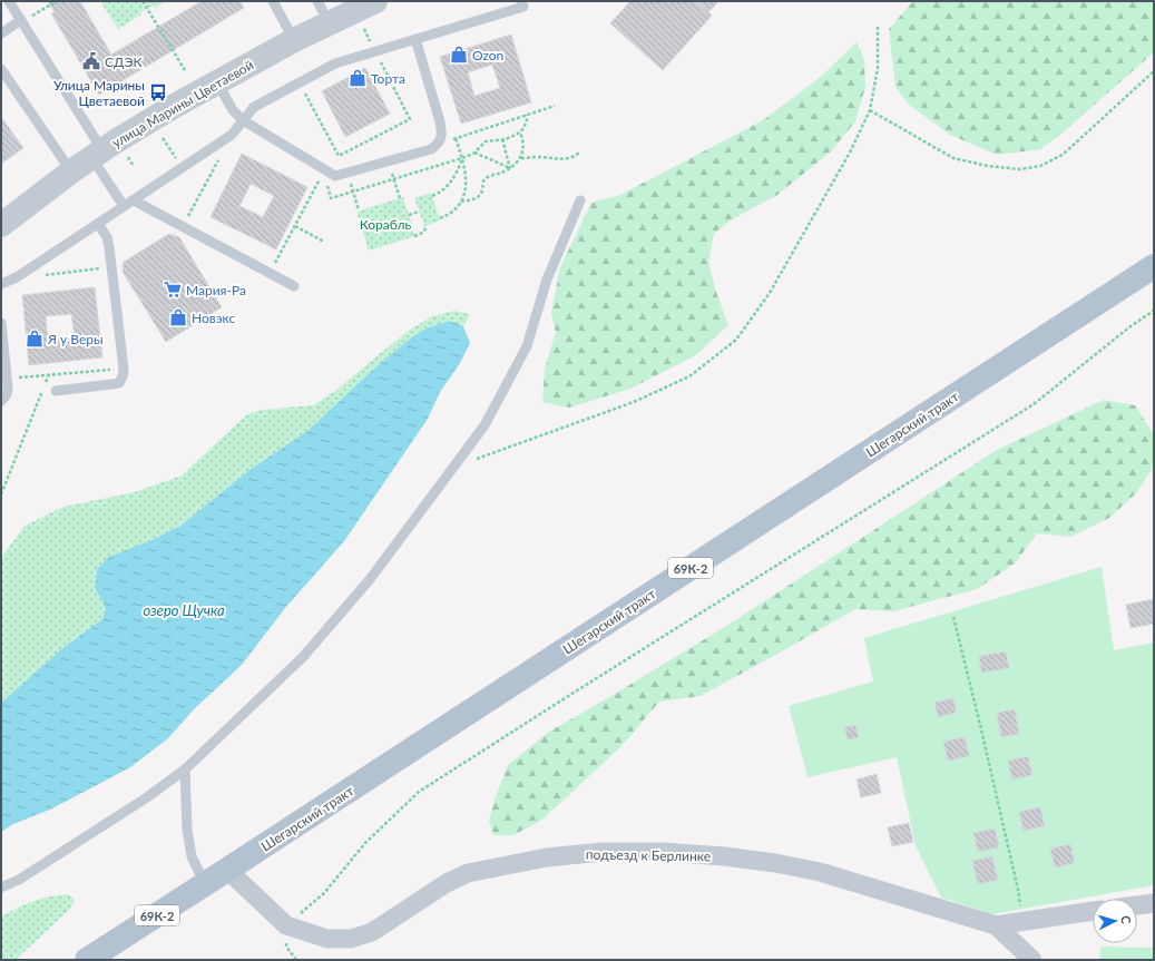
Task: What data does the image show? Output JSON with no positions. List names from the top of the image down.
{
  "streets": {
    "main road": ["Шегарский тракт", "69К-2"],
    "street": ["улица Марины Цветаевой", "подъезд к Берлинке"]
  },
  "crossings": [
    ["Шегарский тракт", "подъезд к Берлинке"]
  ],
  "water": ["озеро Щучка"],
  "parks": ["Корабль"],
  "places": {
    "shop": [
      "Ozon",
      "Торта",
      "Новэкс",
      "Я у Веры"
    ],
    "public building": ["СДЭК"],
    "bus stop": ["Улица Марины Цветаевой"],
    "supermarket": ["Мария-Ра"]
  },
  "north": "right"
}
